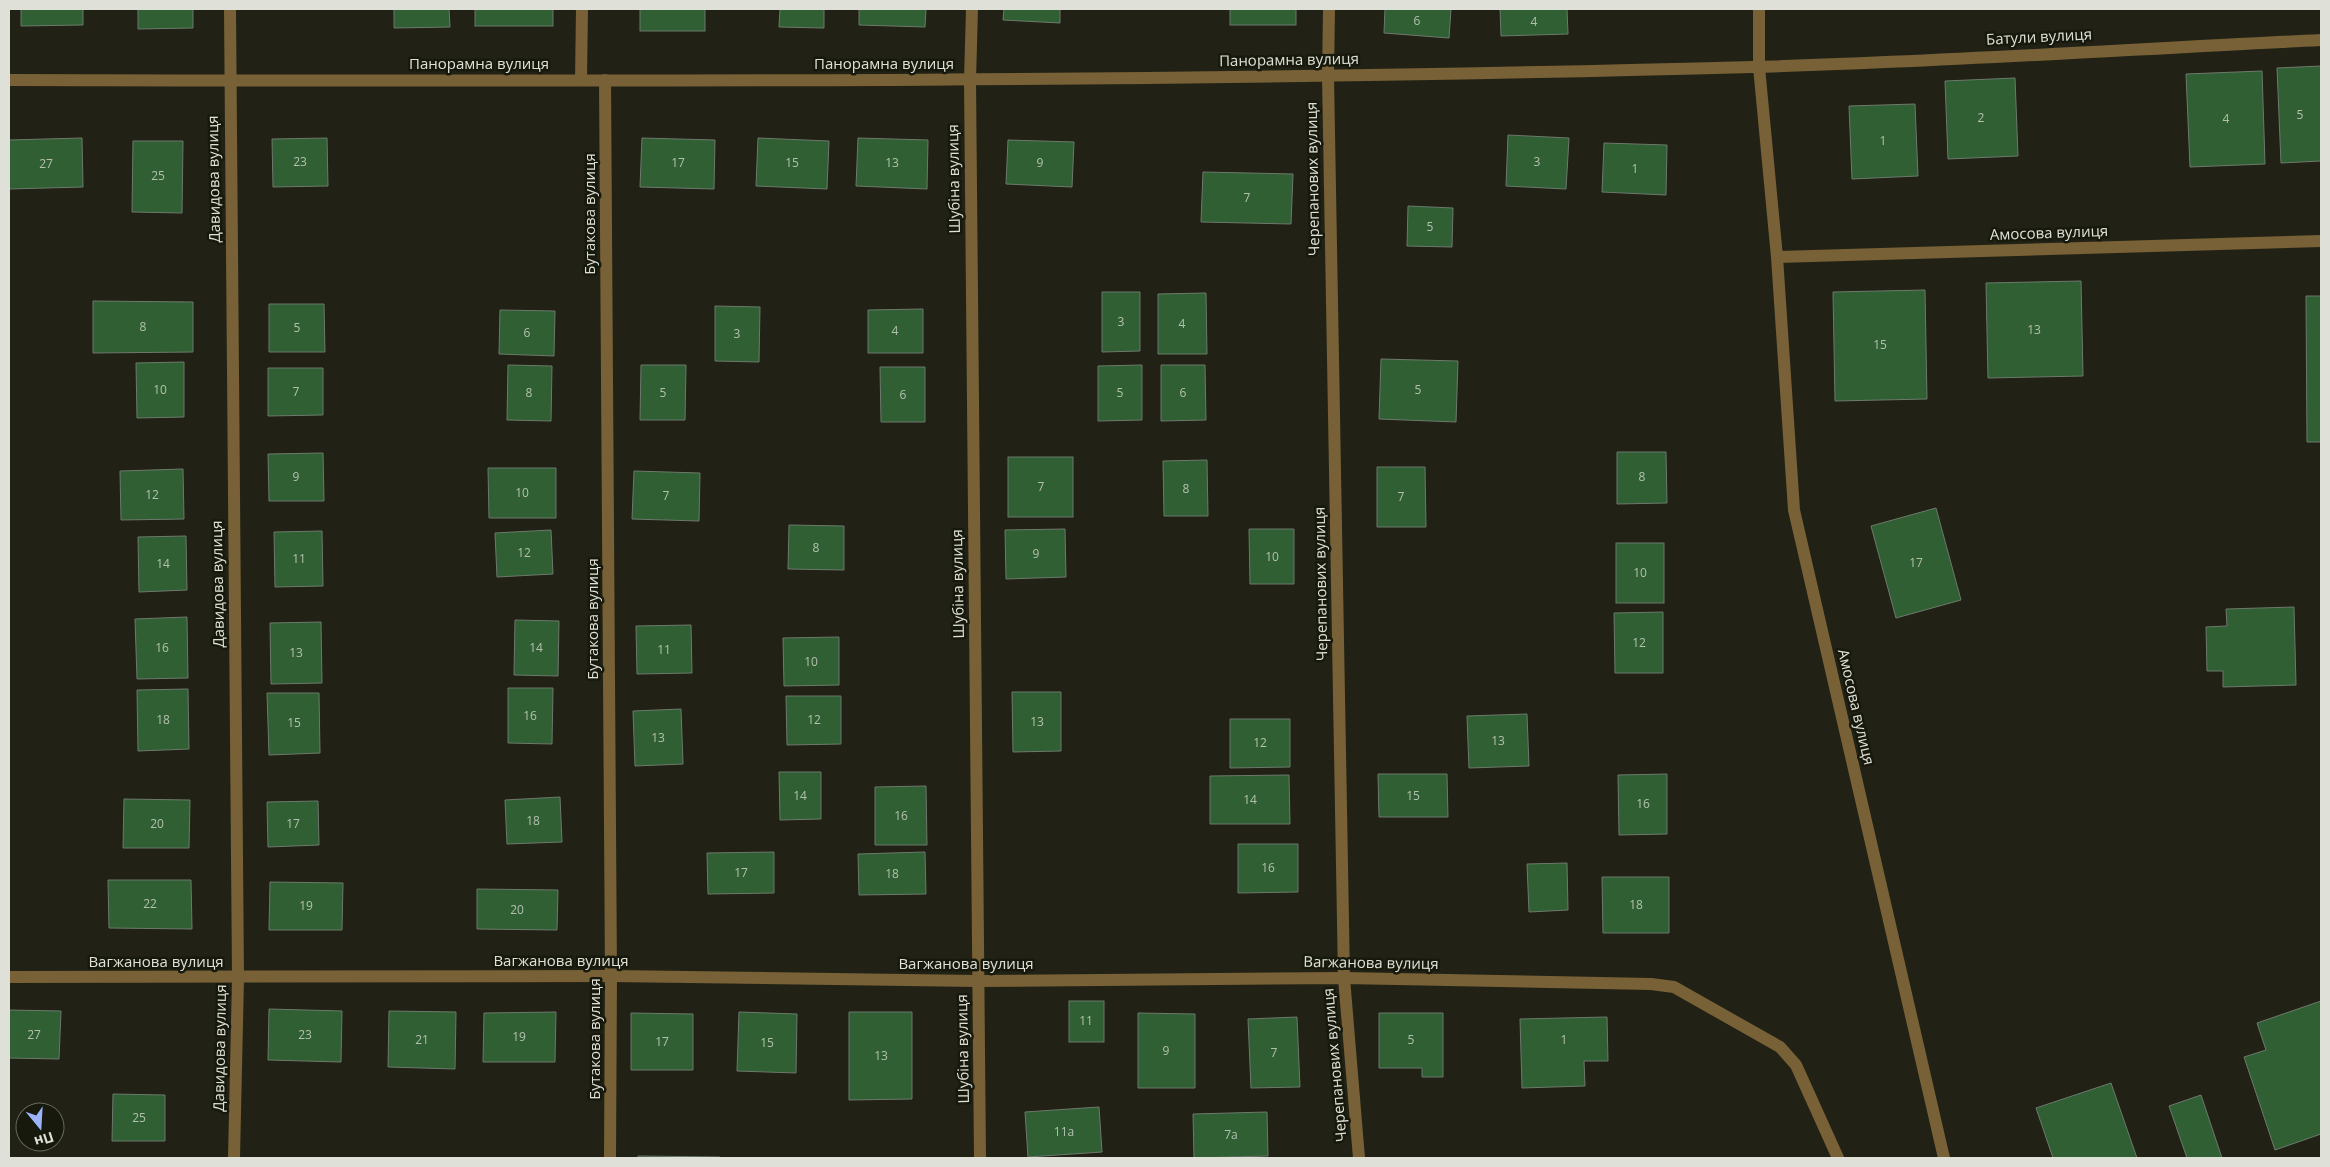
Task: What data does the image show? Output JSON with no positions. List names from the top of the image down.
{
  "streets": {
    "street": [
      "Батули вулиця",
      "Панорамна вулиця",
      "Давидова вулиця",
      "Шубіна вулиця",
      "Черепанових вулиця",
      "Бутакова вулиця",
      "Амосова вулиця",
      "Вагжанова вулиця"
    ]
  },
  "crossings": [
    ["Батули вулиця", "Панорамна вулиця"],
    ["Батули вулиця", "Амосова вулиця"],
    ["Панорамна вулиця", "Давидова вулиця"],
    ["Панорамна вулиця", "Шубіна вулиця"],
    ["Панорамна вулиця", "Черепанових вулиця"],
    ["Панорамна вулиця", "Бутакова вулиця"],
    ["Панорамна вулиця", "Амосова вулиця"],
    ["Давидова вулиця", "Вагжанова вулиця"],
    ["Шубіна вулиця", "Вагжанова вулиця"],
    ["Черепанових вулиця", "Вагжанова вулиця"],
    ["Бутакова вулиця", "Вагжанова вулиця"]
  ],
  "house_numbers": [
    "6",
    "4",
    "5",
    "2",
    "4",
    "1",
    "23",
    "3",
    "17",
    "15",
    "13",
    "9",
    "27",
    "1",
    "25",
    "7",
    "5",
    "3",
    "4",
    "8",
    "5",
    "13",
    "4",
    "6",
    "3",
    "15",
    "10",
    "5",
    "7",
    "8",
    "5",
    "5",
    "6",
    "6",
    "9",
    "8",
    "7",
    "8",
    "10",
    "12",
    "7",
    "7",
    "8",
    "12",
    "9",
    "10",
    "11",
    "17",
    "14",
    "10",
    "12",
    "16",
    "14",
    "11",
    "13",
    "10",
    "16",
    "18",
    "12",
    "13",
    "15",
    "13",
    "13",
    "12",
    "14",
    "15",
    "14",
    "16",
    "16",
    "18",
    "20",
    "17",
    "16",
    "17",
    "18",
    "22",
    "18",
    "19",
    "20",
    "11",
    "27",
    "23",
    "19",
    "21",
    "5",
    "1",
    "17",
    "15",
    "9",
    "7",
    "13",
    "25",
    "11а",
    "7а"
  ],
  "north": "bottom"
}
